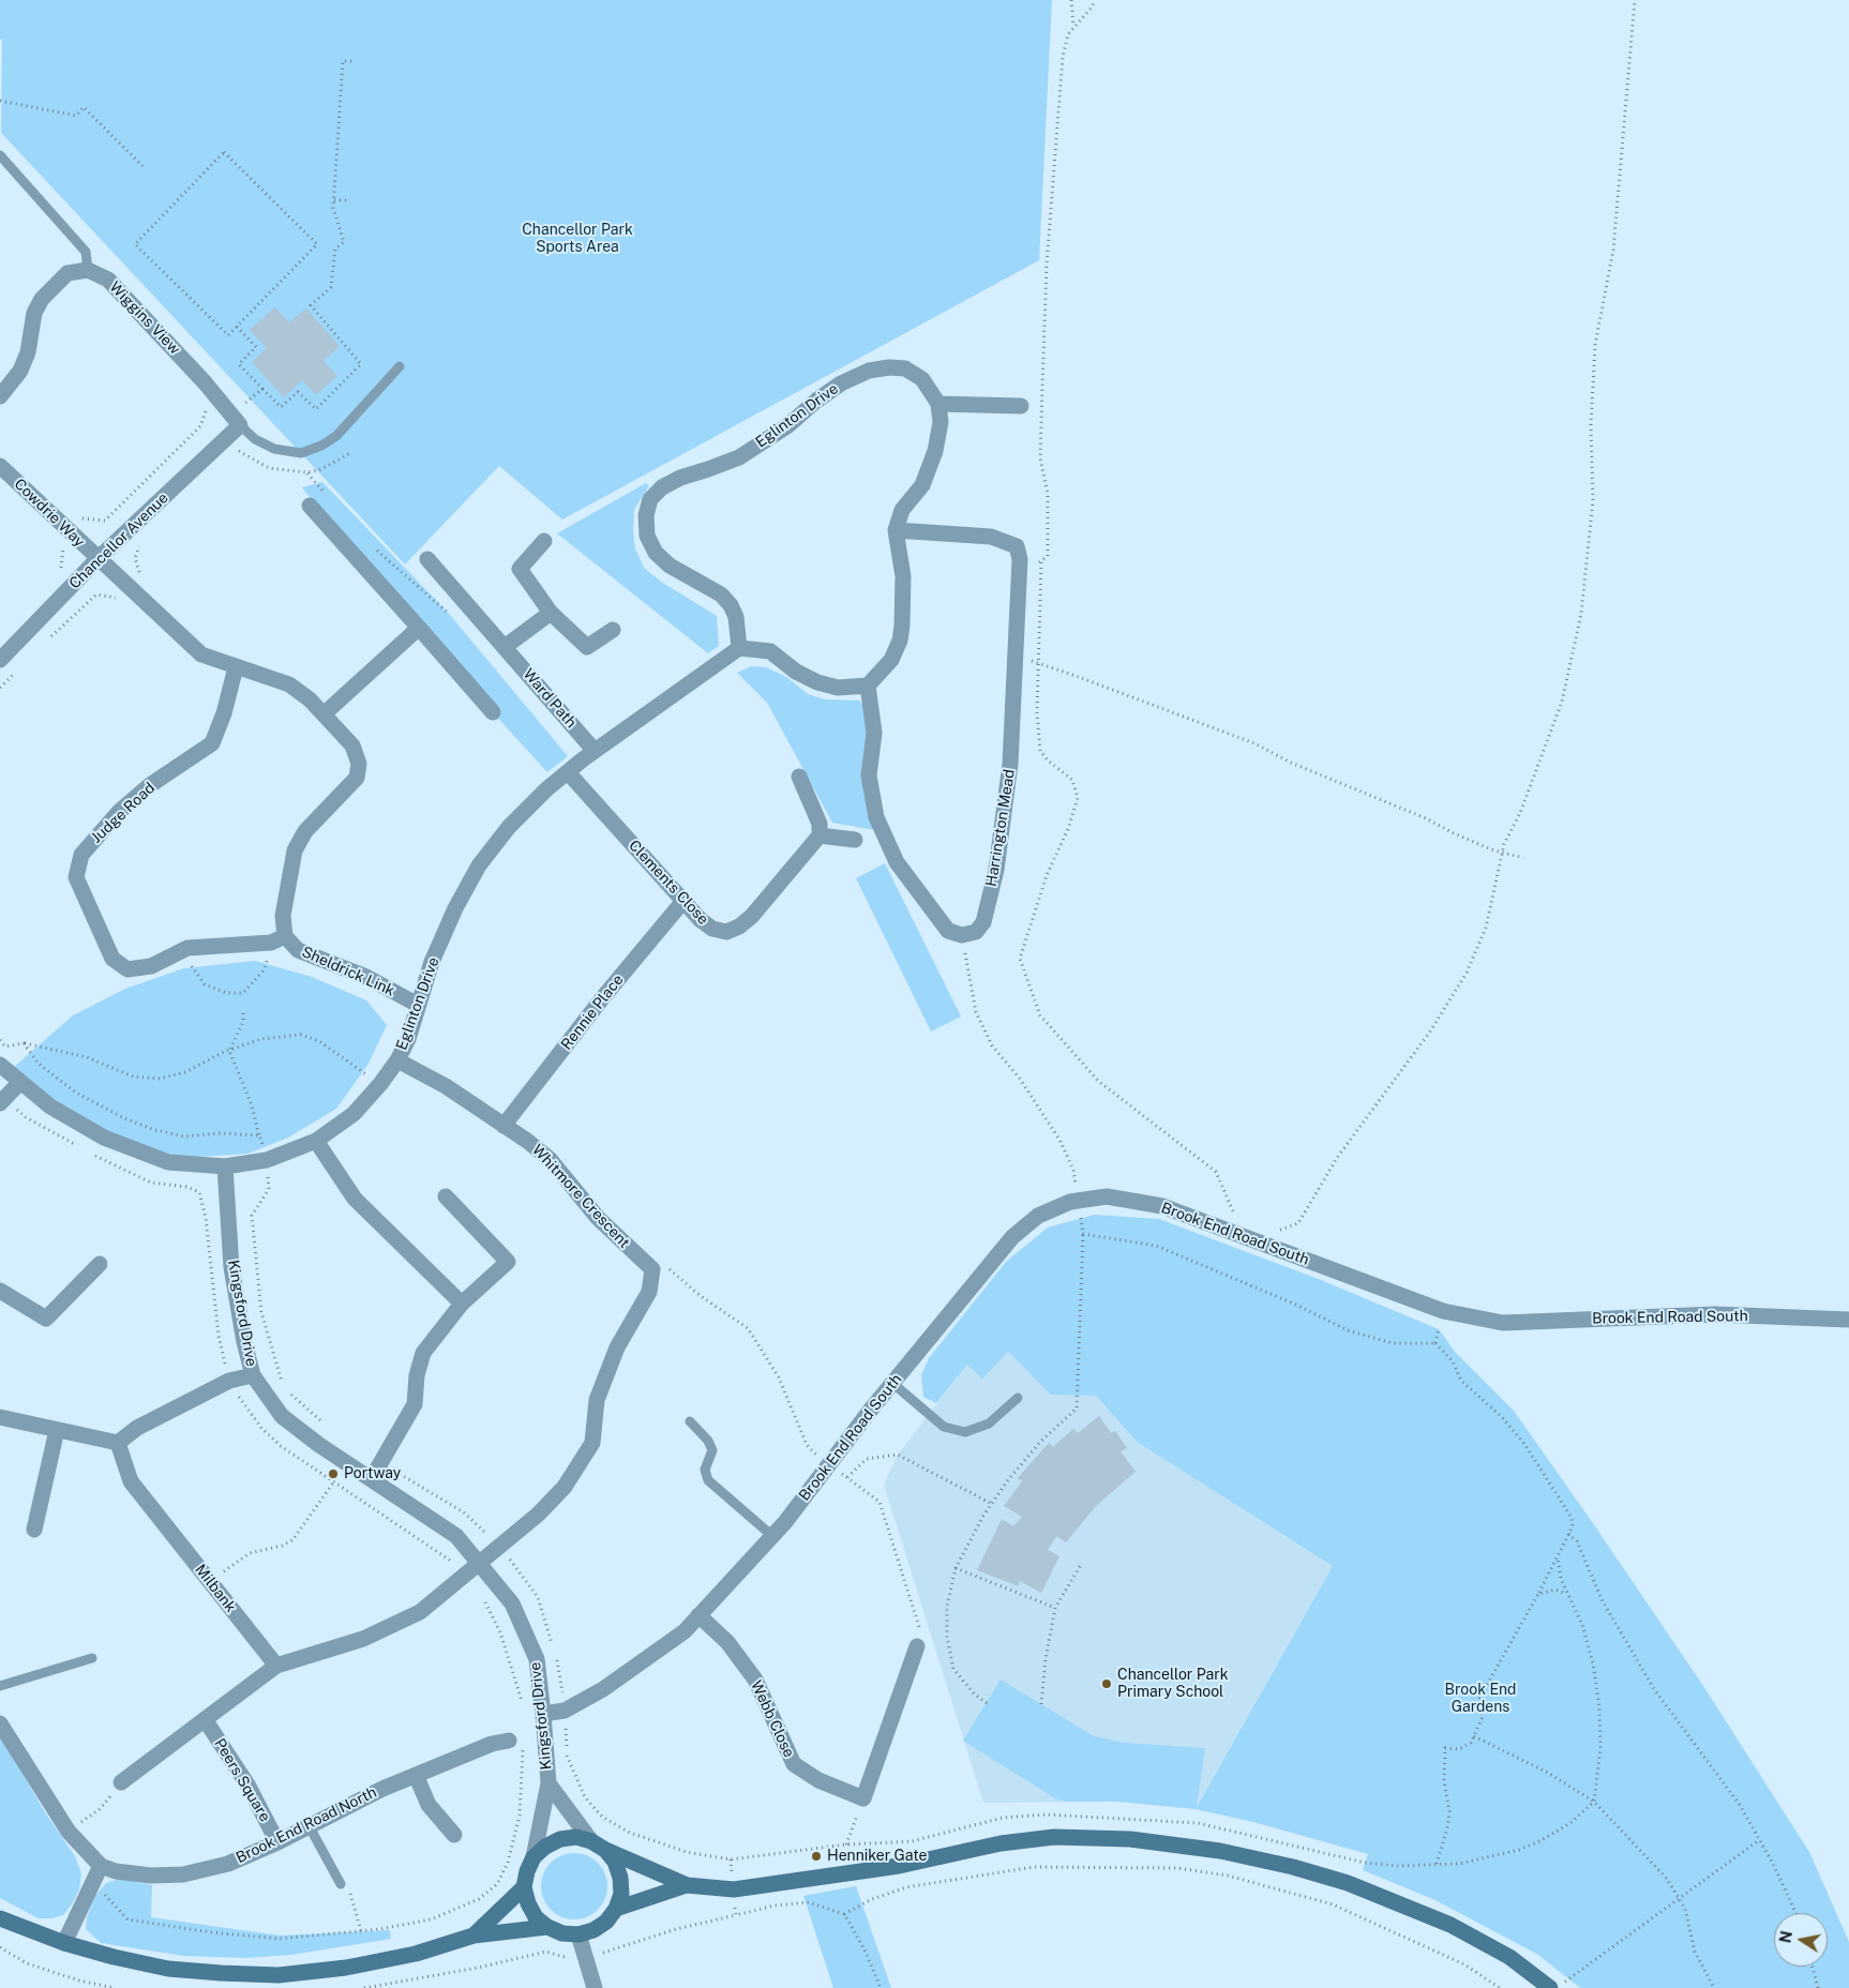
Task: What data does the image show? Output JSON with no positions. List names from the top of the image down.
{
  "streets": {
    "street": [
      "Wiggins View",
      "Eglinton Drive",
      "Cowdrie Way",
      "Chancellor Avenue",
      "Ward Path",
      "Judge Road",
      "Harrington Mead",
      "Clements Close",
      "Sheldrick Link",
      "Rennie Place",
      "Whitmore Crescent",
      "Brook End Road South",
      "Kingsford Drive",
      "Milbank",
      "Webb Close",
      "Peers Square",
      "Brook End Road North"
    ]
  },
  "crossings": [
    ["Wiggins View", "Chancellor Avenue"],
    ["Eglinton Drive", "Ward Path"],
    ["Eglinton Drive", "Clements Close"],
    ["Eglinton Drive", "Sheldrick Link"],
    ["Eglinton Drive", "Whitmore Crescent"],
    ["Eglinton Drive", "Kingsford Drive"],
    ["Cowdrie Way", "Chancellor Avenue"],
    ["Judge Road", "Sheldrick Link"],
    ["Clements Close", "Rennie Place"],
    ["Rennie Place", "Whitmore Crescent"],
    ["Whitmore Crescent", "Kingsford Drive"],
    ["Brook End Road South", "Kingsford Drive"],
    ["Brook End Road South", "Webb Close"],
    ["Peers Square", "Brook End Road North"]
  ],
  "parks": ["Chancellor Park Sports Area", "Brook End Gardens"],
  "places": ["Portway", "Chancellor Park Primary School", "Henniker Gate"],
  "north": "left"
}
